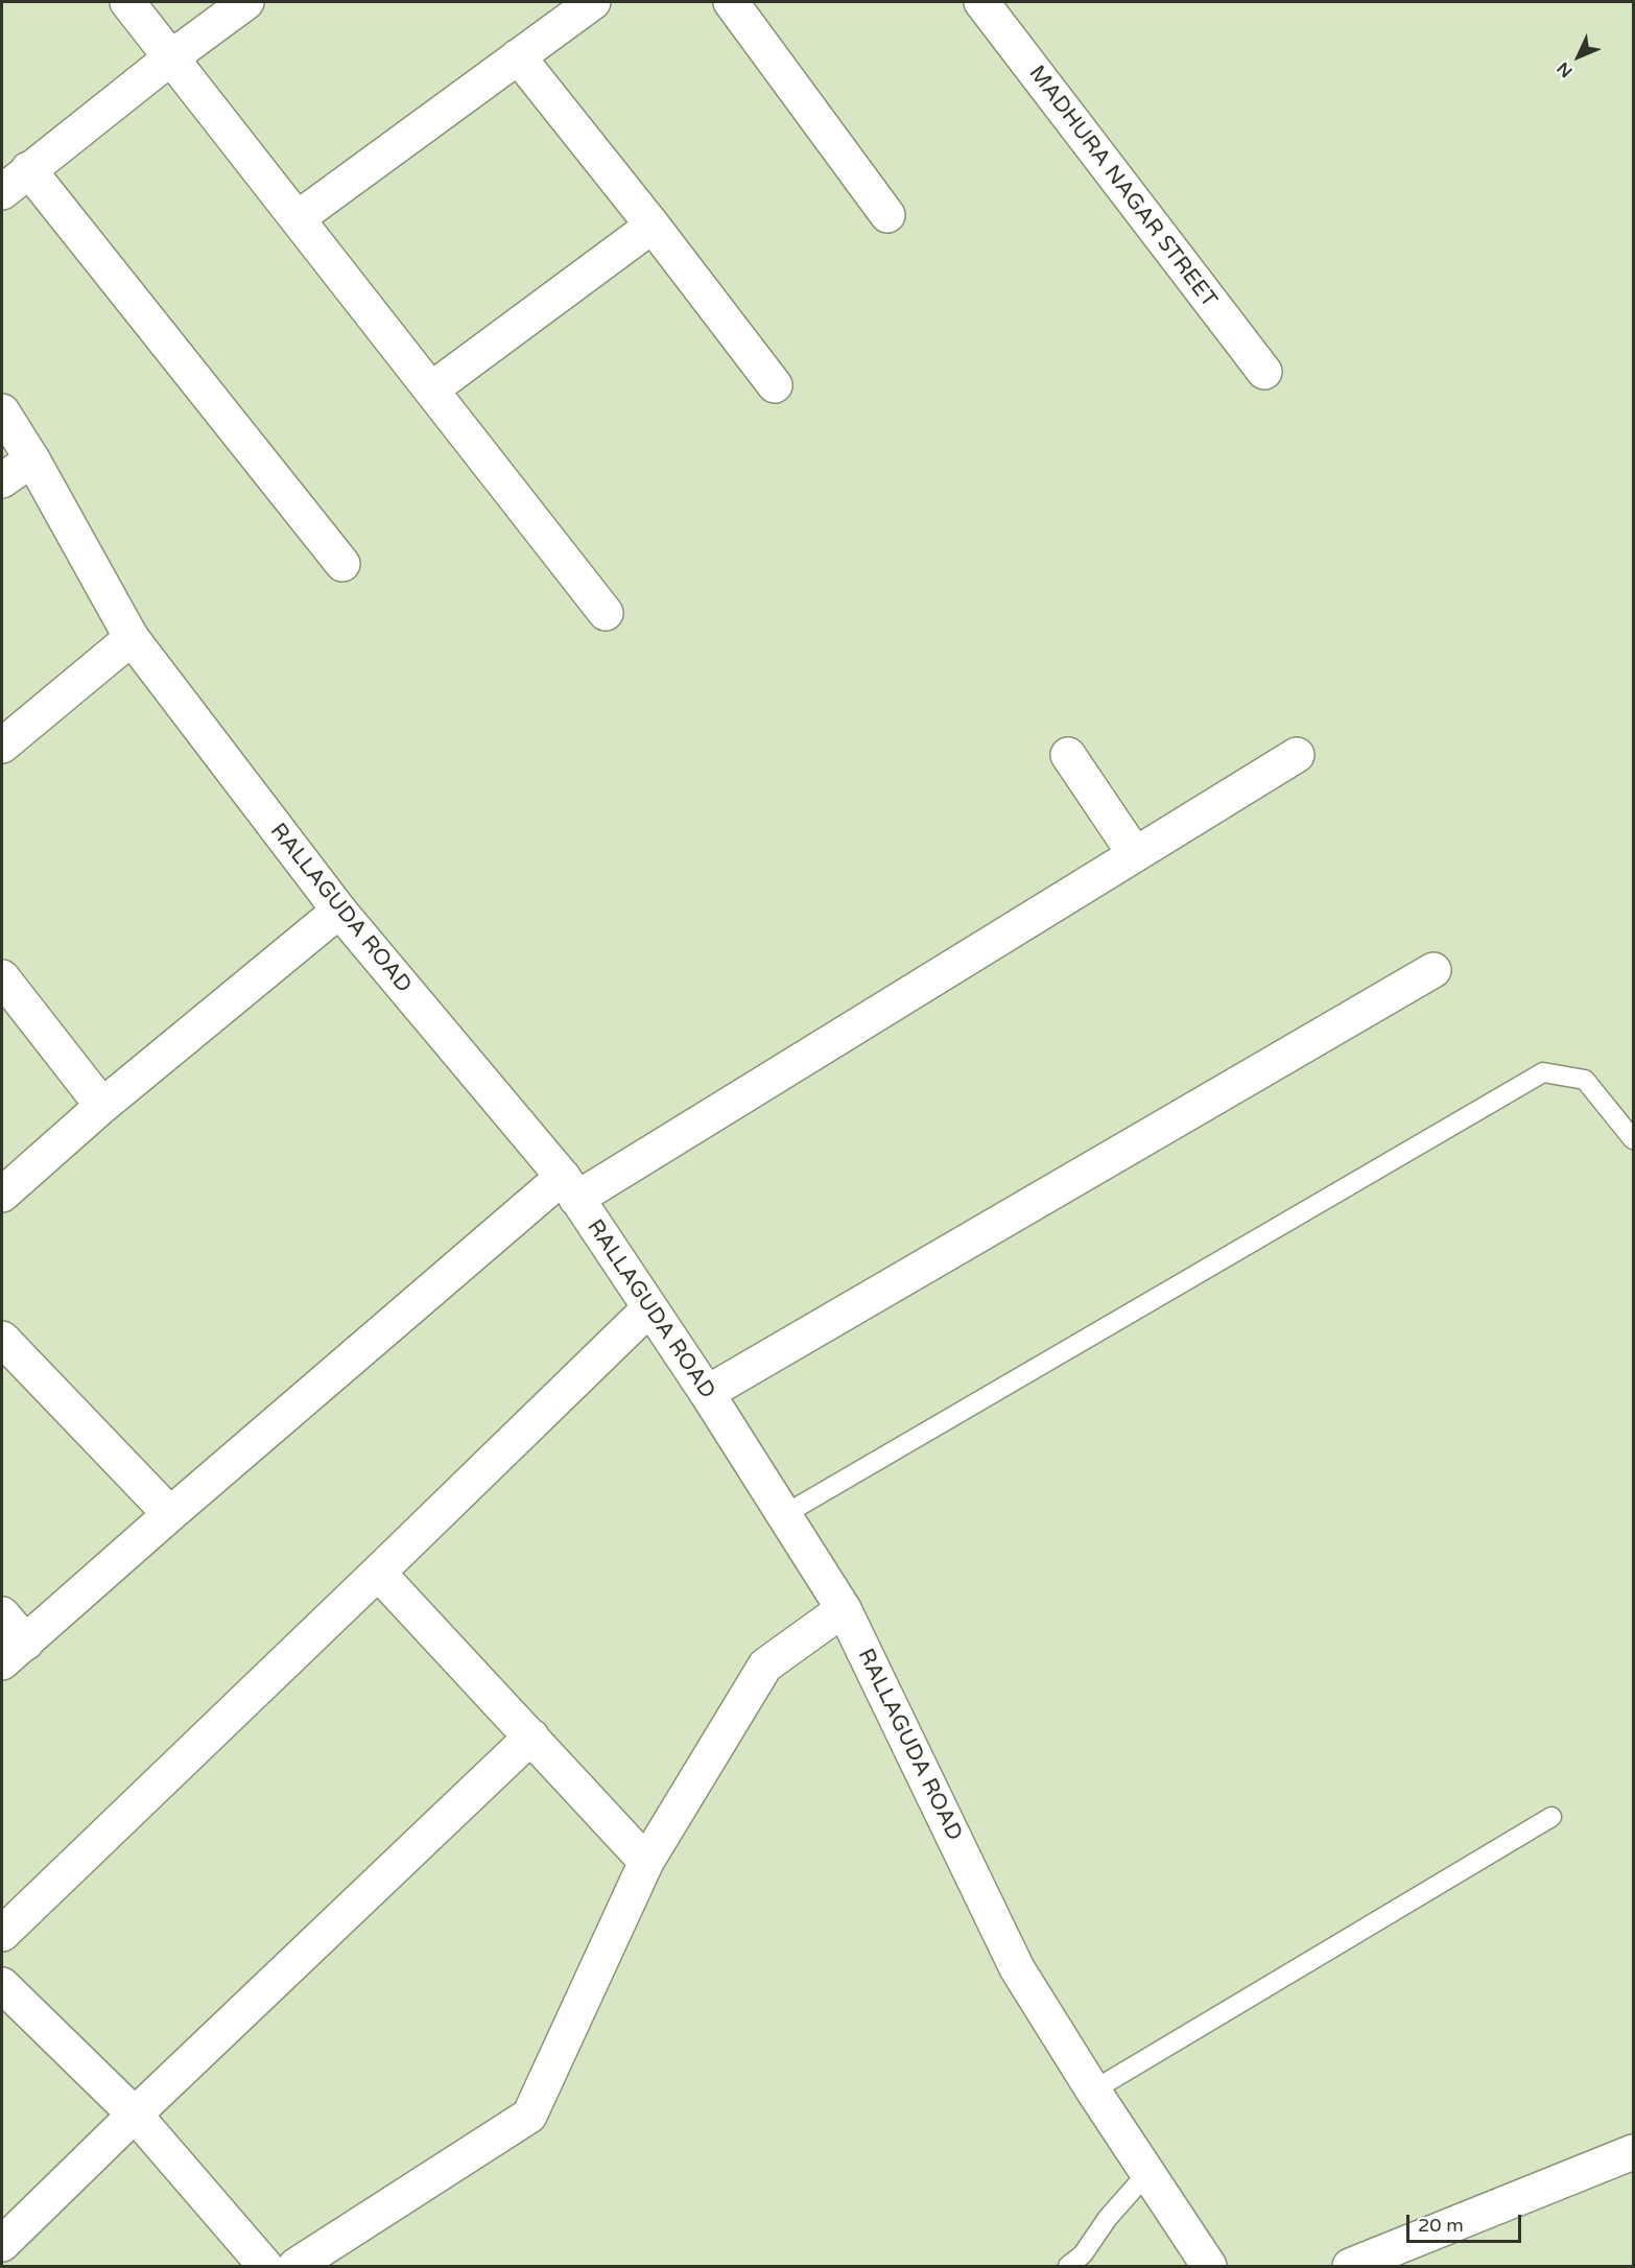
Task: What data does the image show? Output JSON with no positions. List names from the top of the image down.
{
  "streets": {
    "street": ["MADHURA NAGAR STREET", "RALLAGUDA ROAD"]
  },
  "scale_bar": "20 m",
  "north": "bottom left"
}
